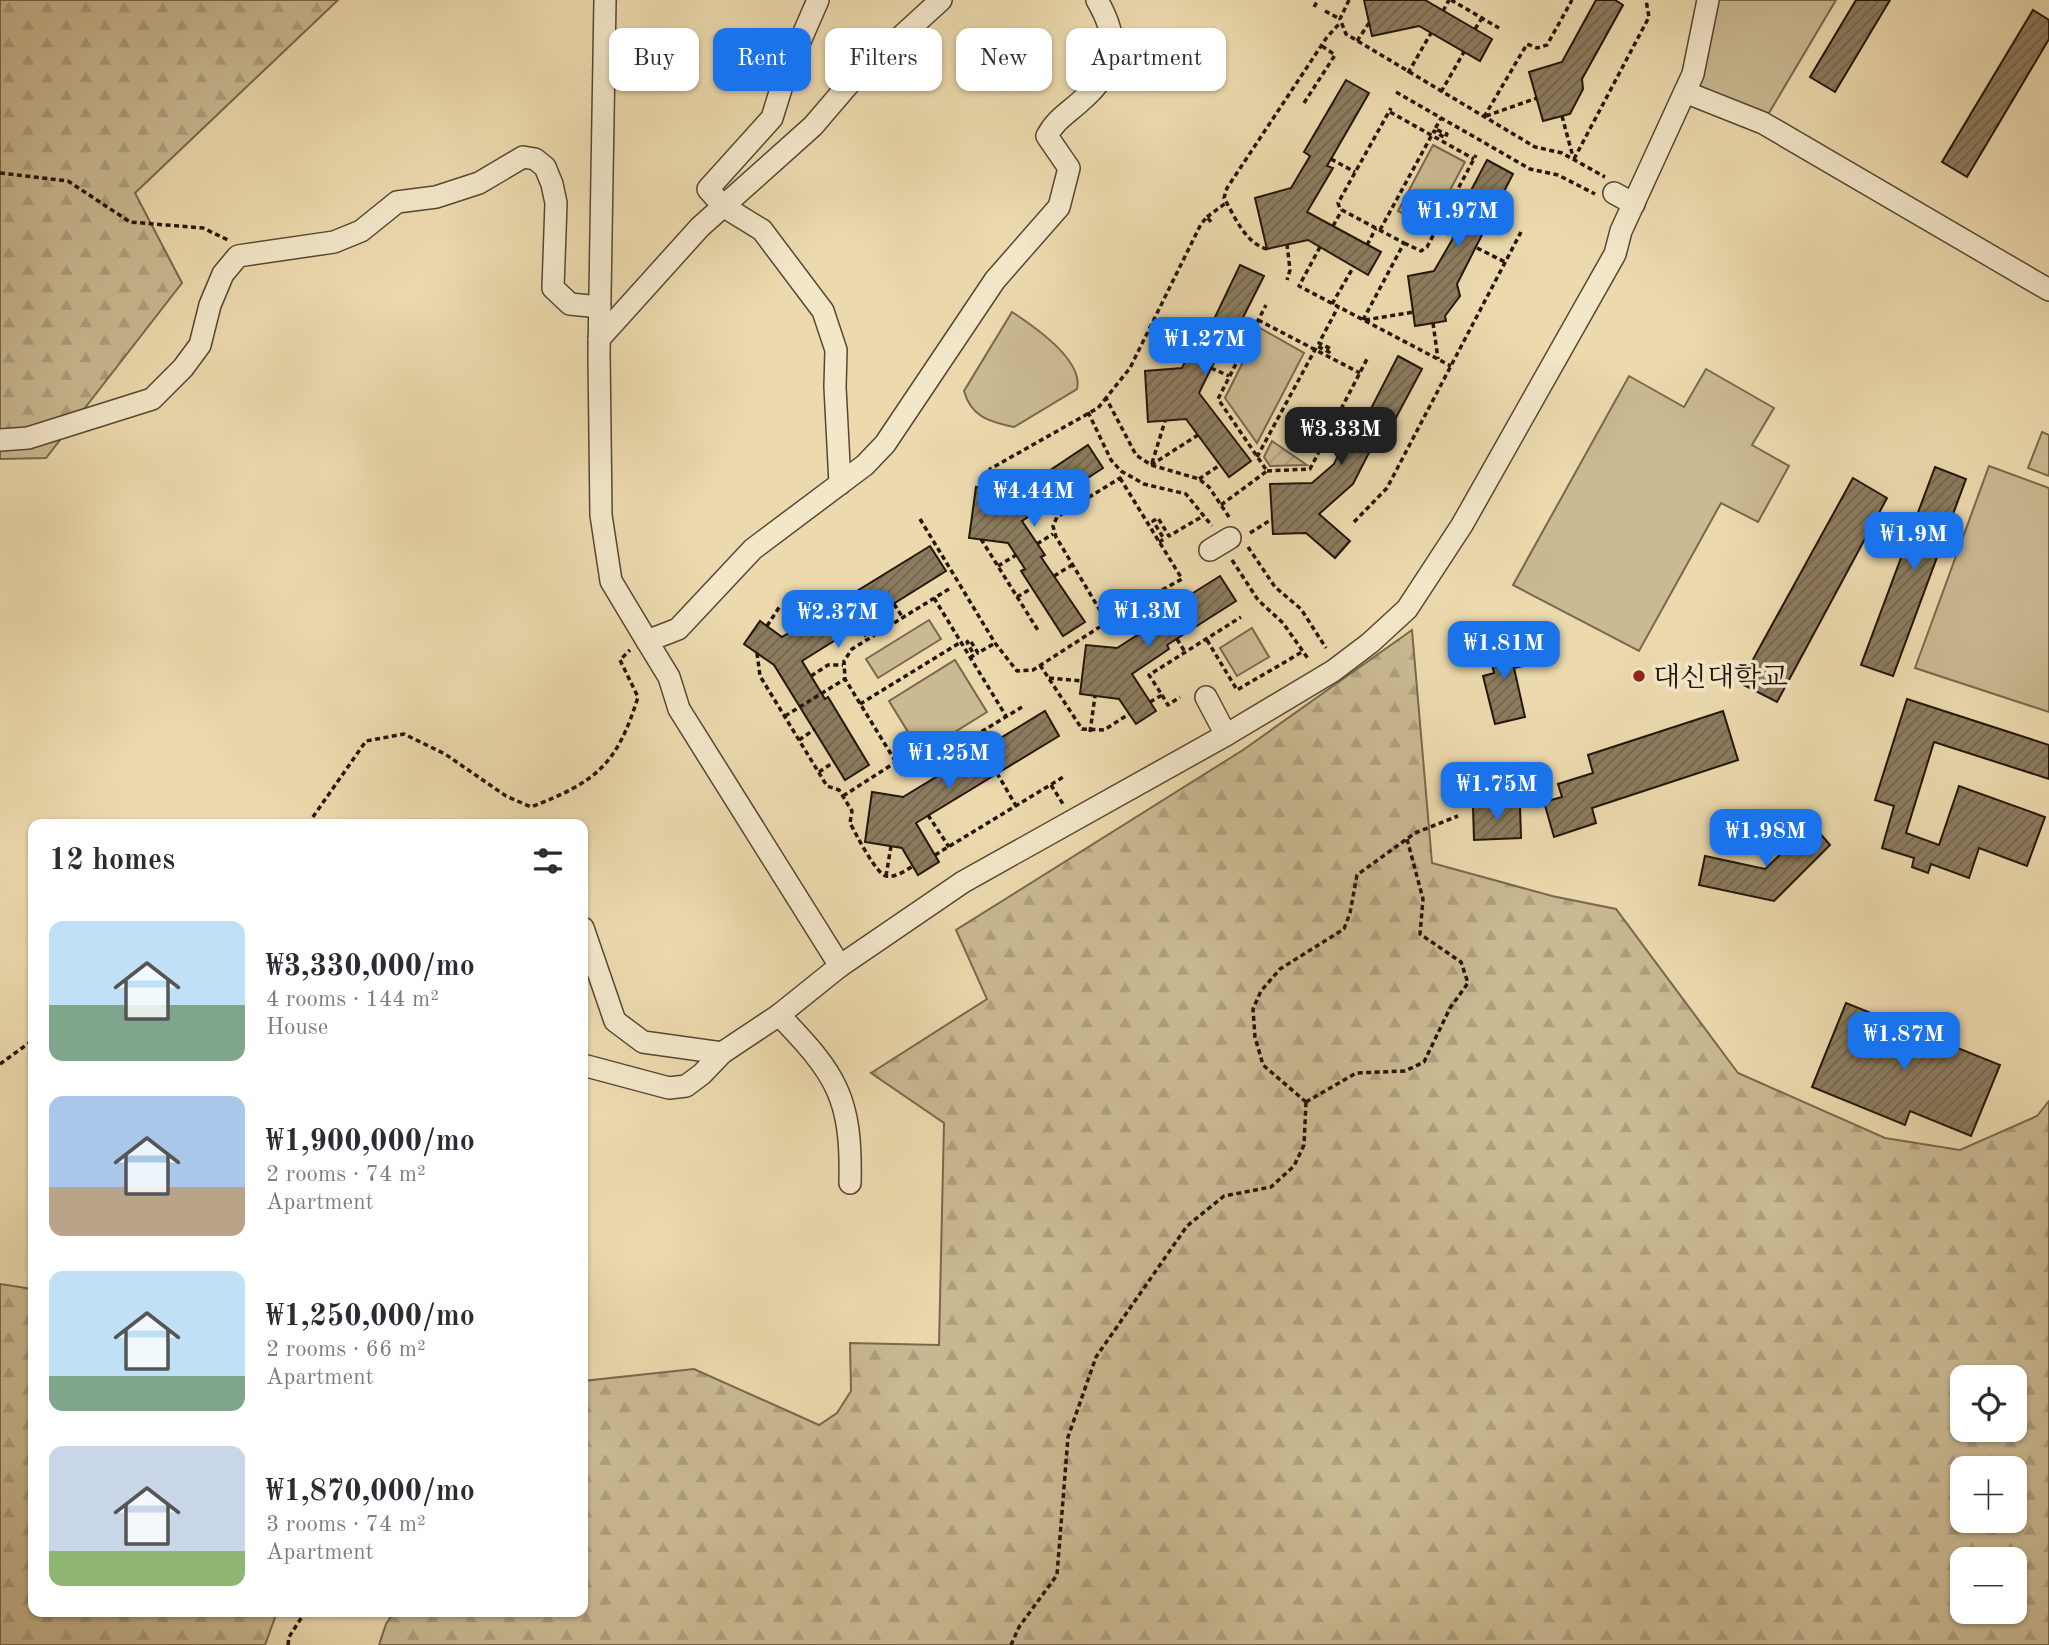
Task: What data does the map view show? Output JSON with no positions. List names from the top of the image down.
{
  "places": ["대신대학교"],
  "page": {
    "chip": [
      "Buy",
      "Rent",
      "Filters",
      "New",
      "Apartment"
    ],
    "price": [
      "₩1.97M",
      "₩1.27M",
      "₩3.33M",
      "₩4.44M",
      "₩1.9M",
      "₩1.3M",
      "₩2.37M",
      "₩1.81M",
      "₩1.25M",
      "₩1.75M",
      "₩1.98M",
      "₩1.87M"
    ],
    "heading": "12 homes",
    "list": [
      {
        "name": "₩3,330,000/mo",
        "note": "4 rooms · 144 m² · House"
      },
      {
        "name": "₩1,900,000/mo",
        "note": "2 rooms · 74 m² · Apartment"
      },
      {
        "name": "₩1,250,000/mo",
        "note": "2 rooms · 66 m² · Apartment"
      },
      {
        "name": "₩1,870,000/mo",
        "note": "3 rooms · 74 m² · Apartment"
      }
    ],
    "map_buttons": ["+", "−"]
  }
}
